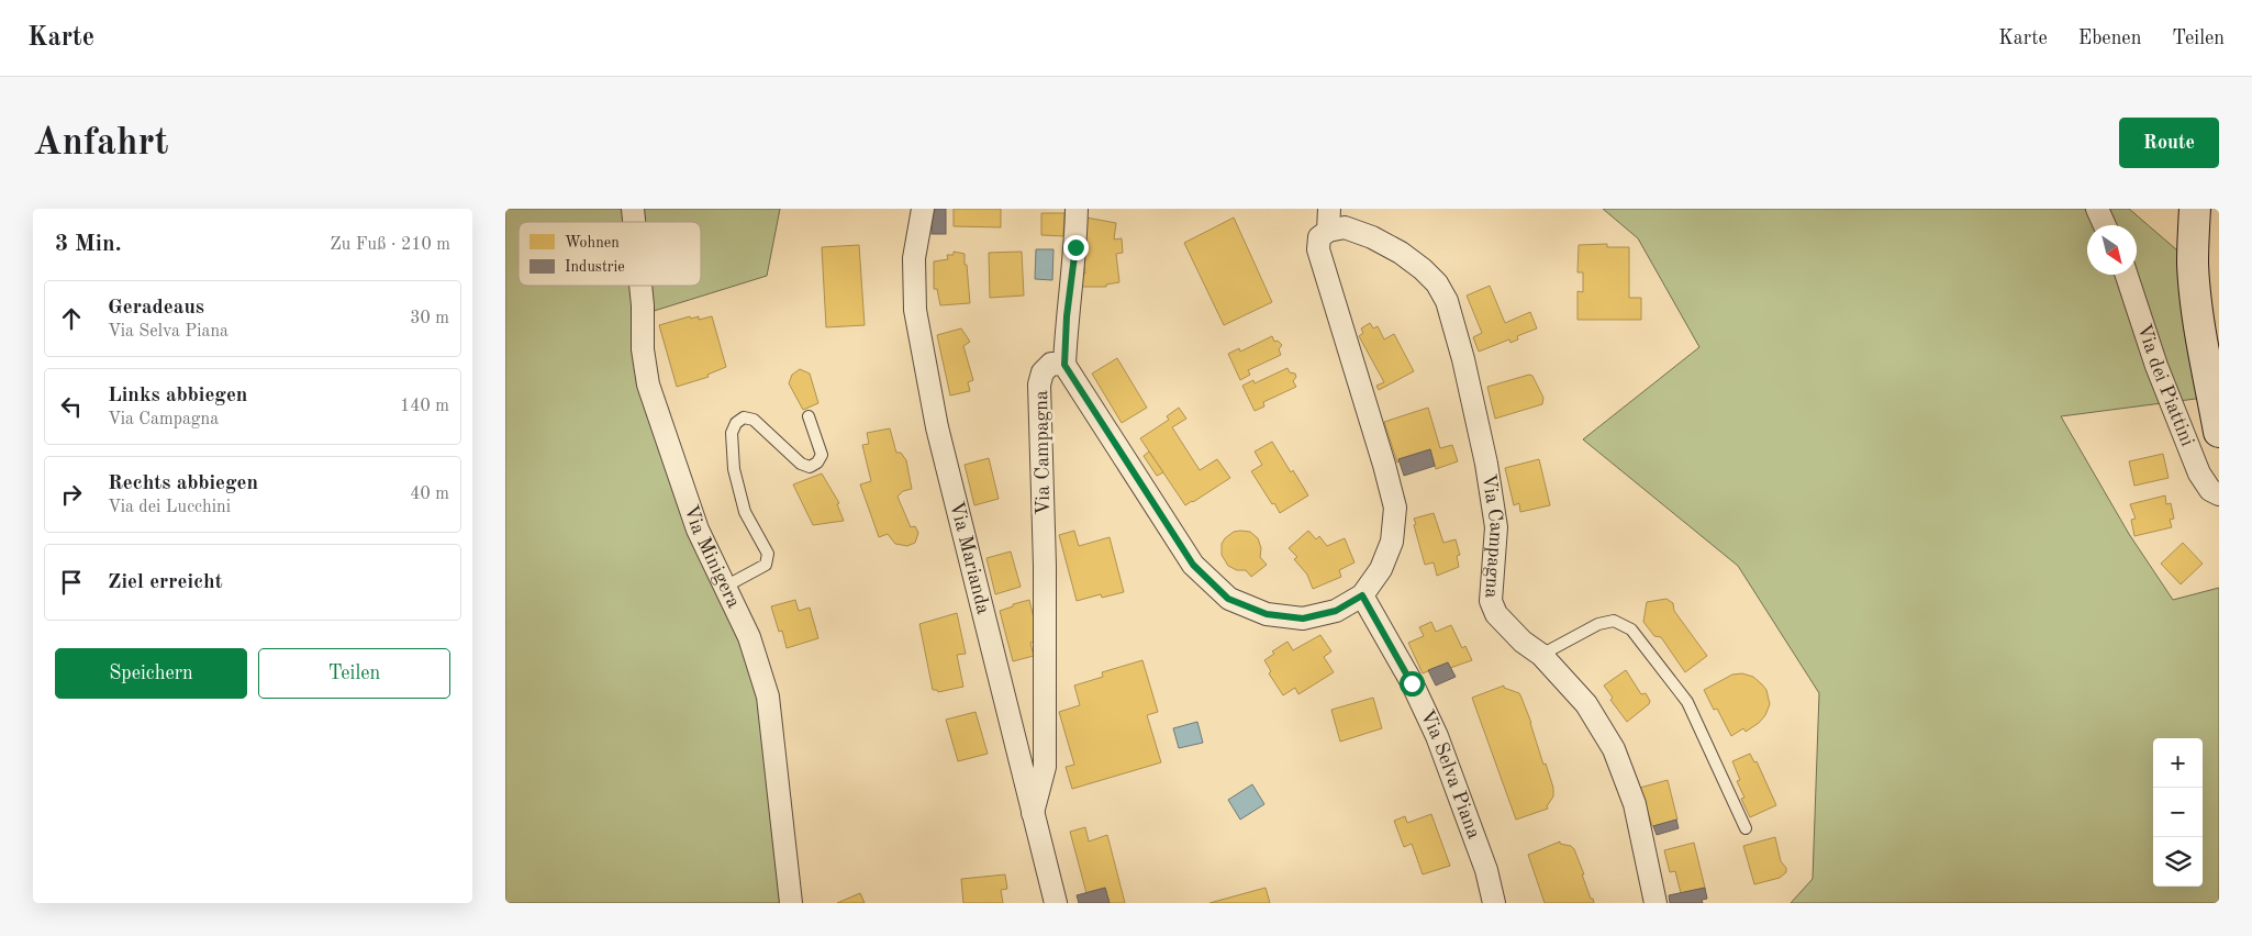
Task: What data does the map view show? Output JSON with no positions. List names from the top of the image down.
{
  "streets": {
    "street": [
      "Via dei Piattini",
      "Via Campagna",
      "Via Minigera",
      "Via Marianda",
      "Via Selva Piana"
    ]
  },
  "crossings": [
    ["Via Campagna", "Via Marianda"],
    ["Via Campagna", "Via Selva Piana"]
  ],
  "legend": ["Wohnen", "Industrie"],
  "north": "bottom right",
  "page": {
    "header": "Karte",
    "nav": ["Karte", "Ebenen", "Teilen"],
    "buttons": [
      "Route",
      ["Speichern", "Teilen"]
    ],
    "title": "Anfahrt",
    "heading": ["3 Min.", "Zu Fuß · 210 m"],
    "list": [
      ["Geradeaus", "Via Selva Piana", "30 m"],
      ["Links abbiegen", "Via Campagna", "140 m"],
      ["Rechts abbiegen", "Via dei Lucchini", "40 m"],
      "Ziel erreicht"
    ],
    "map_buttons": ["+", "−"]
  }
}
